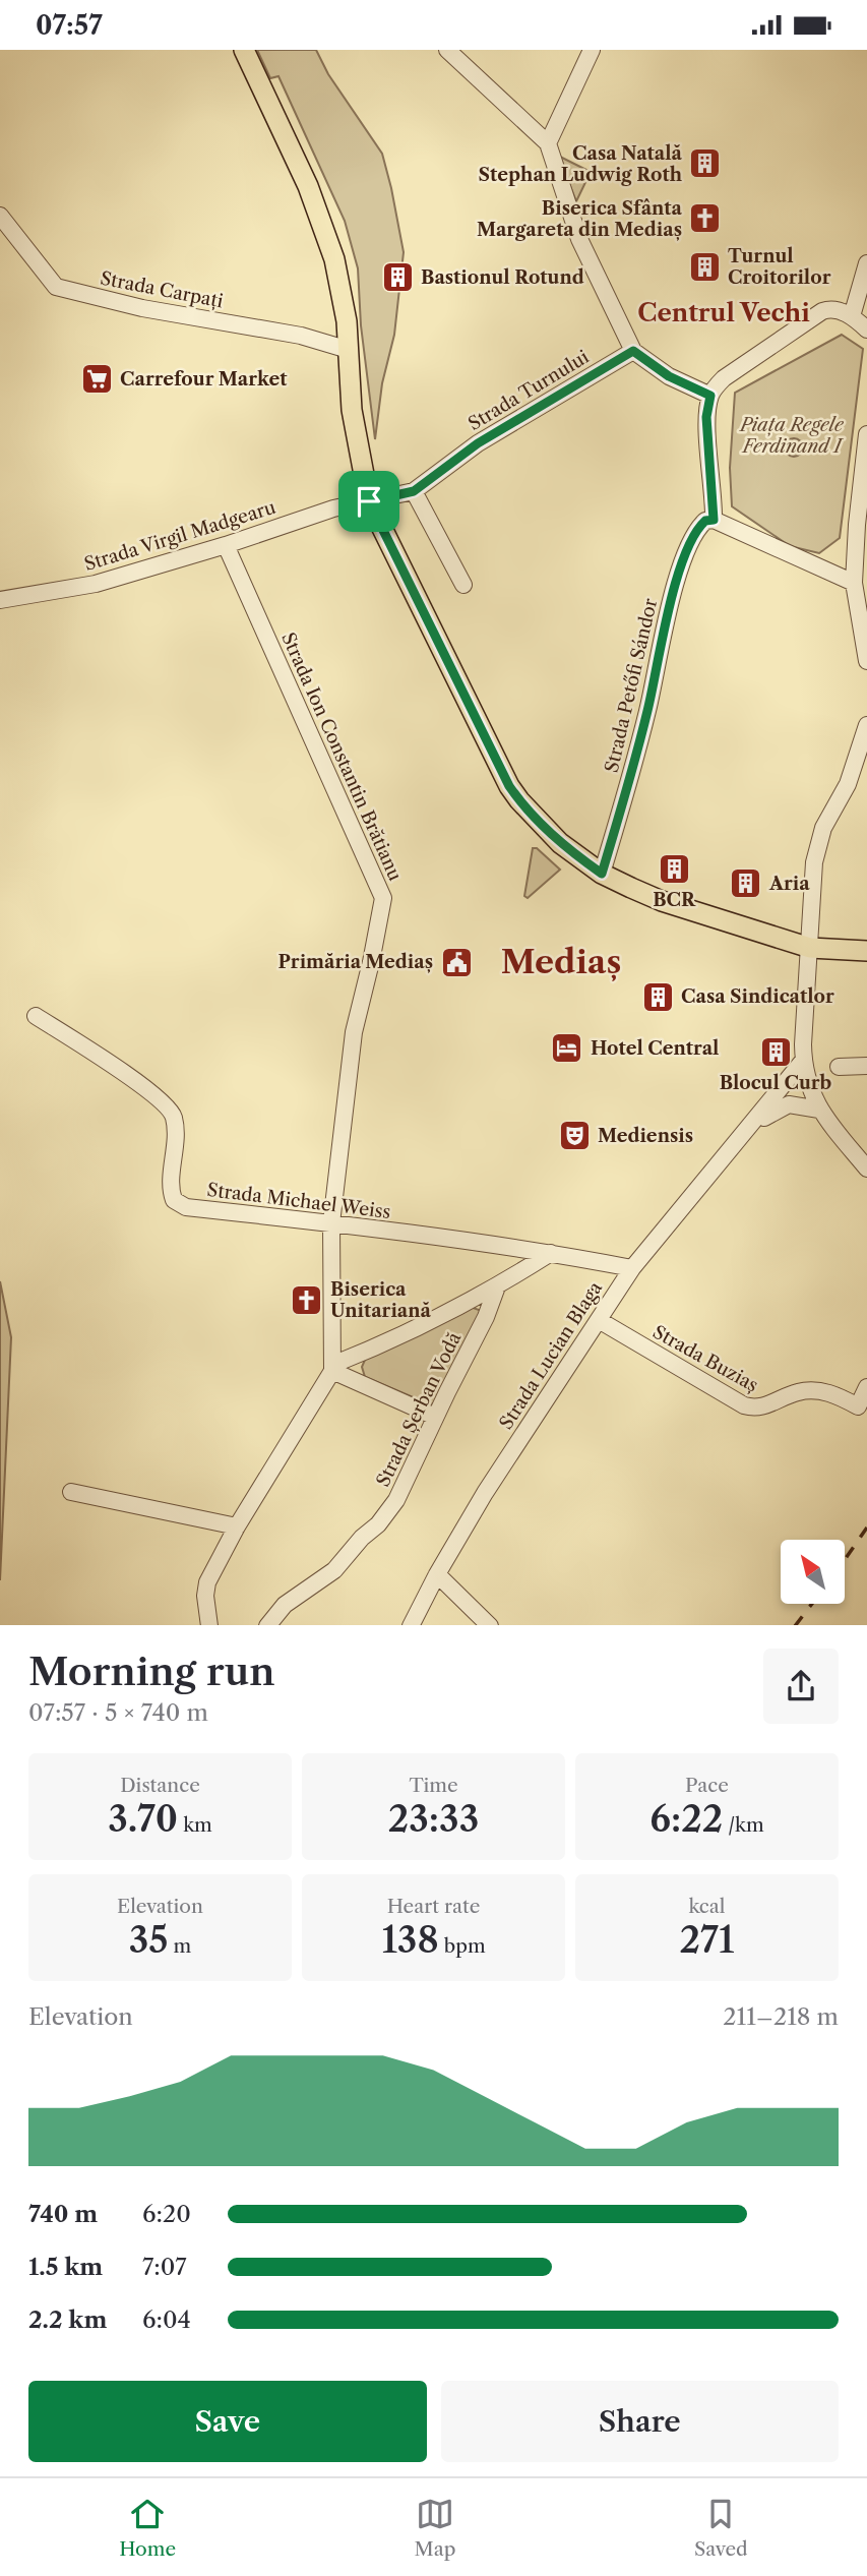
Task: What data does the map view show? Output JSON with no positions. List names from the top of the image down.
{
  "streets": {
    "street": [
      "Strada Carpați",
      "Strada Turnului",
      "Strada Virgil Madgearu",
      "Strada Petőfi Sándor",
      "Strada Ion Constantin Brătianu",
      "Strada Michael Weiss",
      "Strada Lucian Blaga",
      "Strada Buziaș",
      "Strada Șerban Vodă"
    ]
  },
  "crossings": [
    ["Strada Turnului", "Strada Virgil Madgearu"],
    ["Strada Virgil Madgearu", "Strada Ion Constantin Brătianu"],
    ["Strada Ion Constantin Brătianu", "Strada Michael Weiss"],
    ["Strada Michael Weiss", "Strada Lucian Blaga"],
    ["Strada Lucian Blaga", "Strada Buziaș"]
  ],
  "districts": ["Centrul Vechi", "Mediaș"],
  "parks": ["Piața Regele Ferdinand I"],
  "places": {
    "building": [
      "Casa Natală Stephan Ludwig Roth",
      "Turnul Croitorilor",
      "Bastionul Rotund",
      "BCR",
      "Aria",
      "Casa Sindicatlor",
      "Blocul Curb"
    ],
    "church": ["Biserica Sfânta Margareta din Mediaș", "Biserica Unitariană"],
    "supermarket": ["Carrefour Market"],
    "public building": ["Primăria Mediaș"],
    "hotel": ["Hotel Central"],
    "theatre": ["Mediensis"]
  },
  "north": "top left",
  "page": {
    "status": "07:57",
    "heading": ["Morning run", "07:57 · 5 × 740 m"],
    "stats": [
      ["Distance", "3.70 km"],
      ["Time", "23:33"],
      ["Pace", "6:22 /km"],
      ["Elevation", "35 m"],
      ["Heart rate", "138 bpm"],
      ["kcal", "271"]
    ],
    "chart": ["Elevation", "211–218 m"],
    "list": [
      {
        "name": "740 m",
        "note": "6:20"
      },
      {
        "name": "1.5 km",
        "note": "7:07"
      },
      {
        "name": "2.2 km",
        "note": "6:04"
      }
    ],
    "buttons": ["Save", "Share"],
    "tabs": ["Home", "Map", "Saved"]
  }
}
